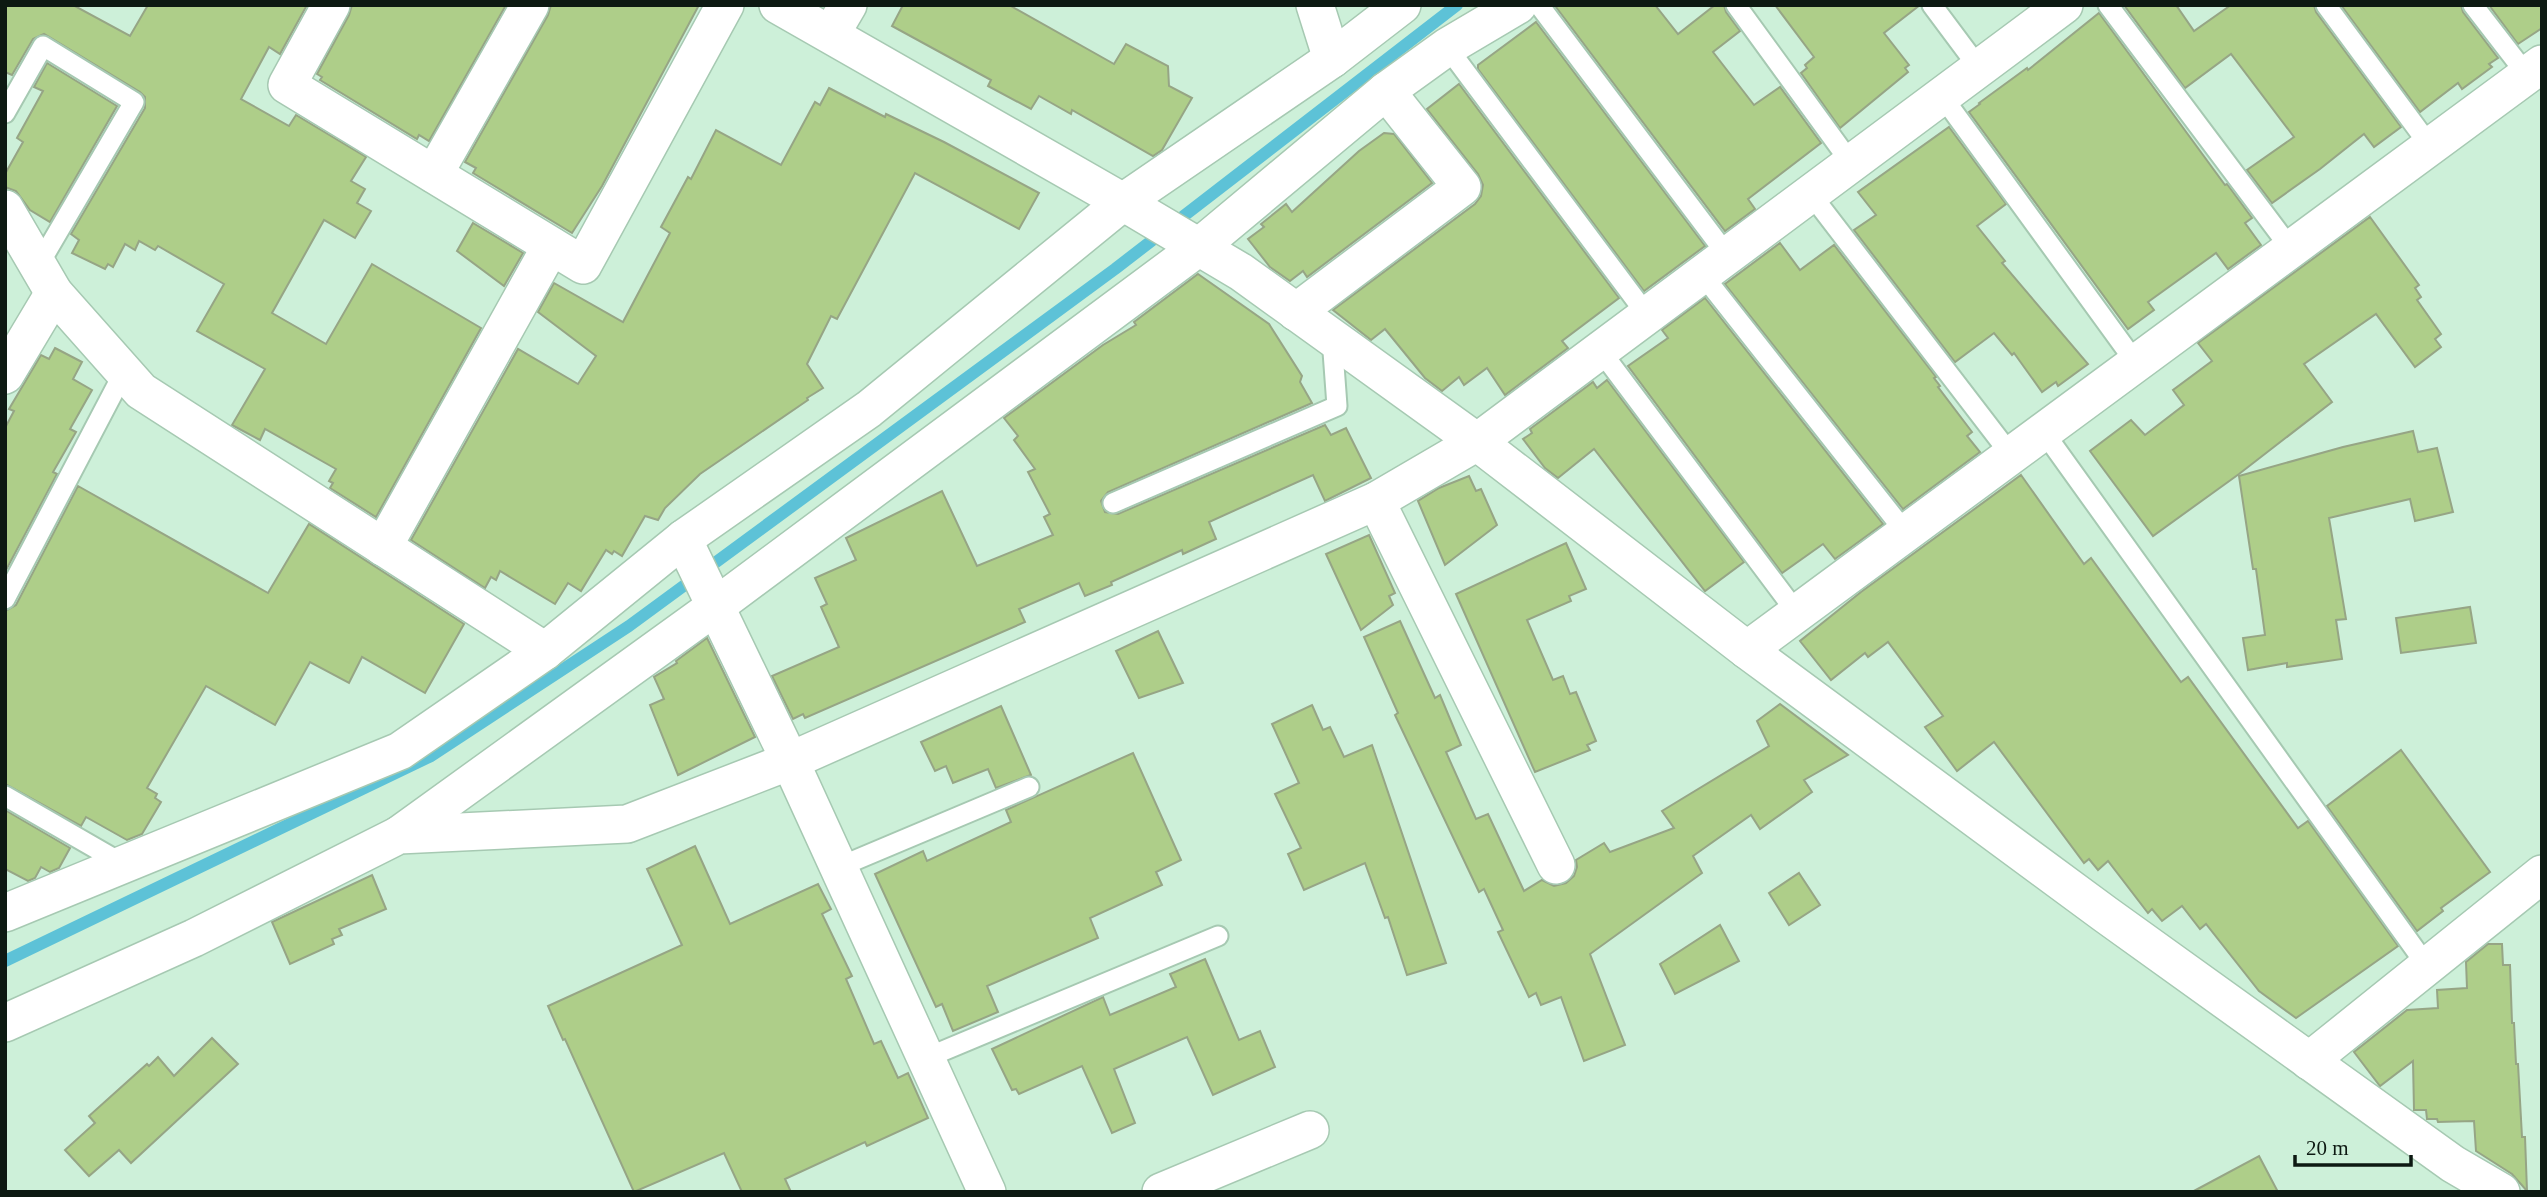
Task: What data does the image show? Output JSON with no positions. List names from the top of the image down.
{
  "scale_bar": "20 m"
}
